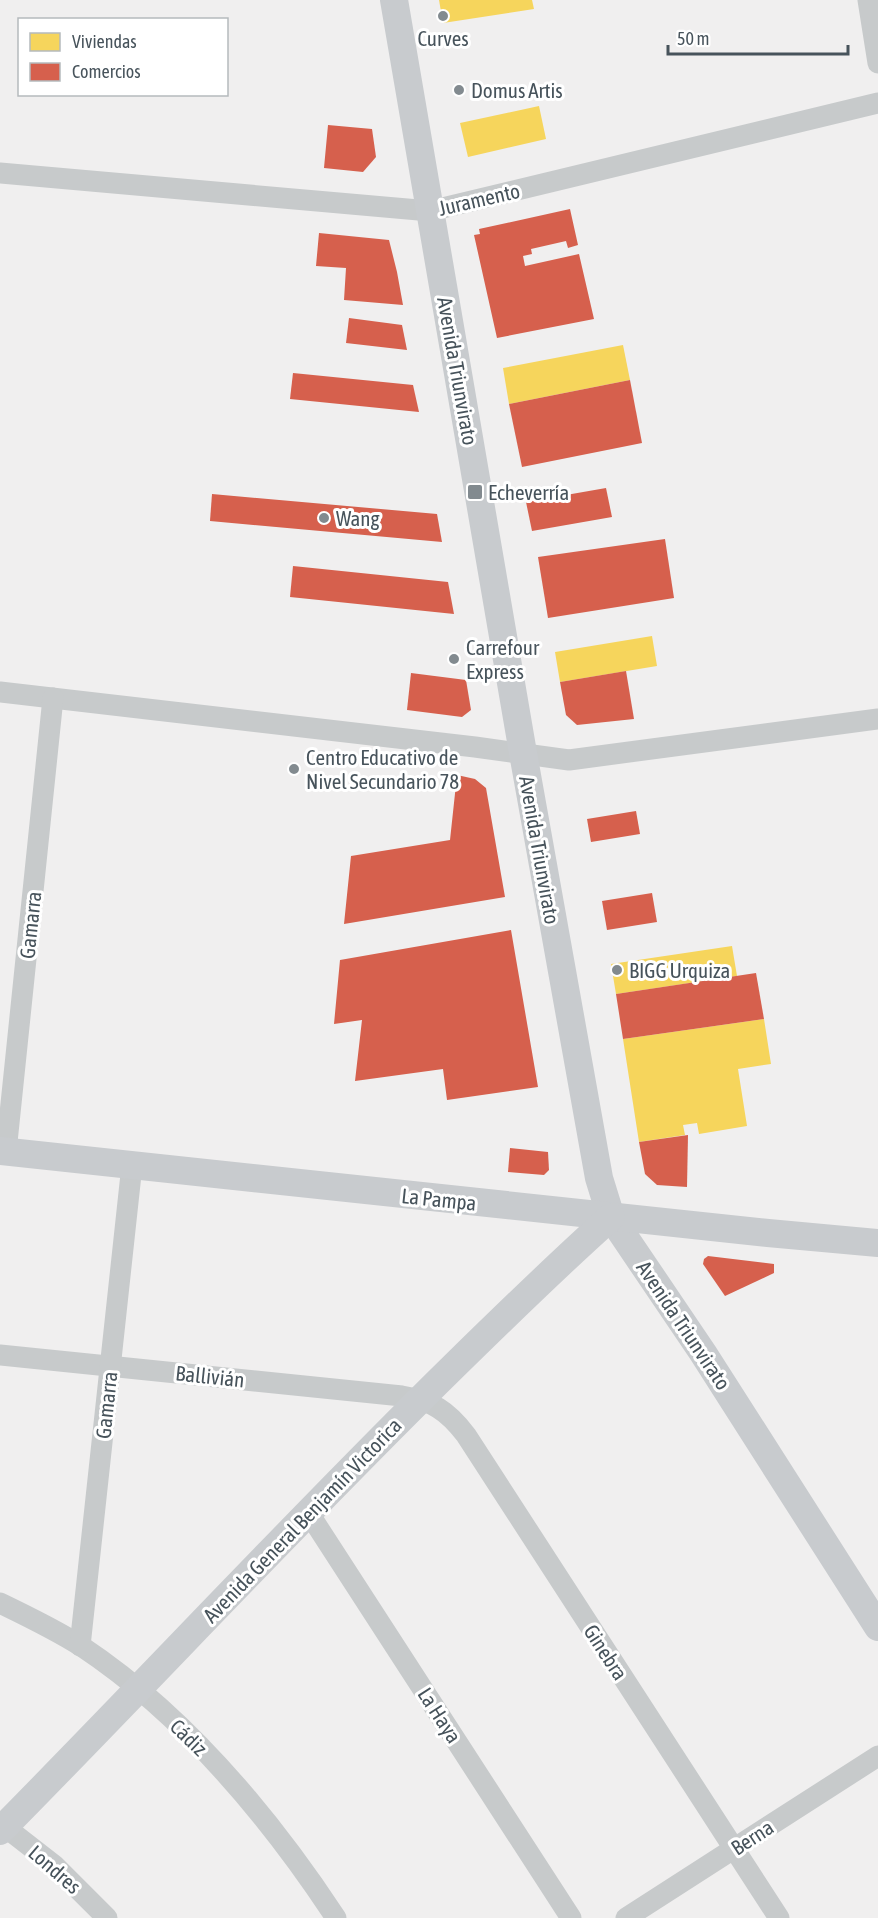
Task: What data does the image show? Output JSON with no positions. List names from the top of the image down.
{
  "streets": {
    "street": [
      "Juramento",
      "Avenida Triunvirato",
      "Gamarra",
      "La Pampa",
      "Ballivián",
      "Avenida General Benjamín Victorica",
      "Ginebra",
      "La Haya",
      "Cádiz",
      "Berna",
      "Londres"
    ]
  },
  "crossings": [
    ["Juramento", "Avenida Triunvirato"],
    ["Avenida Triunvirato", "La Pampa"],
    ["Avenida Triunvirato", "Avenida General Benjamín Victorica"],
    ["Gamarra", "La Pampa"],
    ["Gamarra", "Ballivián"],
    ["Gamarra", "Cádiz"],
    ["La Pampa", "Avenida General Benjamín Victorica"],
    ["Ballivián", "Avenida General Benjamín Victorica"],
    ["Ballivián", "Ginebra"],
    ["Avenida General Benjamín Victorica", "Ginebra"],
    ["Avenida General Benjamín Victorica", "La Haya"],
    ["Avenida General Benjamín Victorica", "Cádiz"],
    ["Avenida General Benjamín Victorica", "Londres"],
    ["Ginebra", "Berna"]
  ],
  "places": {
    "other": [
      "Curves",
      "Domus Artis",
      "Wang",
      "Carrefour Express",
      "Centro Educativo de Nivel Secundario 78",
      "BIGG Urquiza"
    ],
    "transit": ["Echeverría"]
  },
  "legend": ["Viviendas", "Comercios"],
  "scale_bar": "50 m"
}
